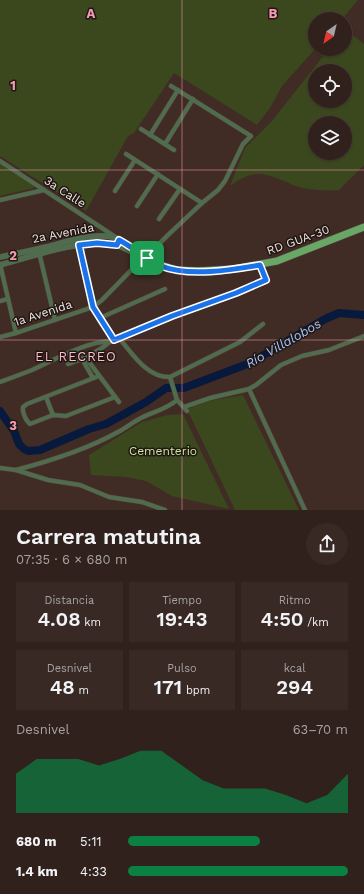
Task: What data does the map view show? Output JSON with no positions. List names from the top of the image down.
{
  "streets": {
    "main road": ["RD GUA-30"],
    "street": ["3a Calle", "2a Avenida", "1a Avenida"]
  },
  "crossings": [
    ["3a Calle", "2a Avenida"],
    ["2a Avenida", "RD GUA-30"],
    ["2a Avenida", "1a Avenida"],
    ["RD GUA-30", "1a Avenida"]
  ],
  "districts": ["EL RECREO"],
  "water": ["Río Villalobos"],
  "parks": ["Cementerio"],
  "north": "bottom left",
  "page": {
    "heading": ["Carrera matutina", "07:35 · 6 × 680 m"],
    "stats": [
      ["Distancia", "4.08 km"],
      ["Tiempo", "19:43"],
      ["Ritmo", "4:50 /km"],
      ["Desnivel", "48 m"],
      ["Pulso", "171 bpm"],
      ["kcal", "294"]
    ],
    "chart": ["Desnivel", "63–70 m"],
    "list": [
      {
        "name": "680 m",
        "note": "5:11"
      },
      {
        "name": "1.4 km",
        "note": "4:33"
      }
    ]
  },
  "grid": {
    "columns": ["A", "B"],
    "rows": ["1", "2", "3"]
  }
}
